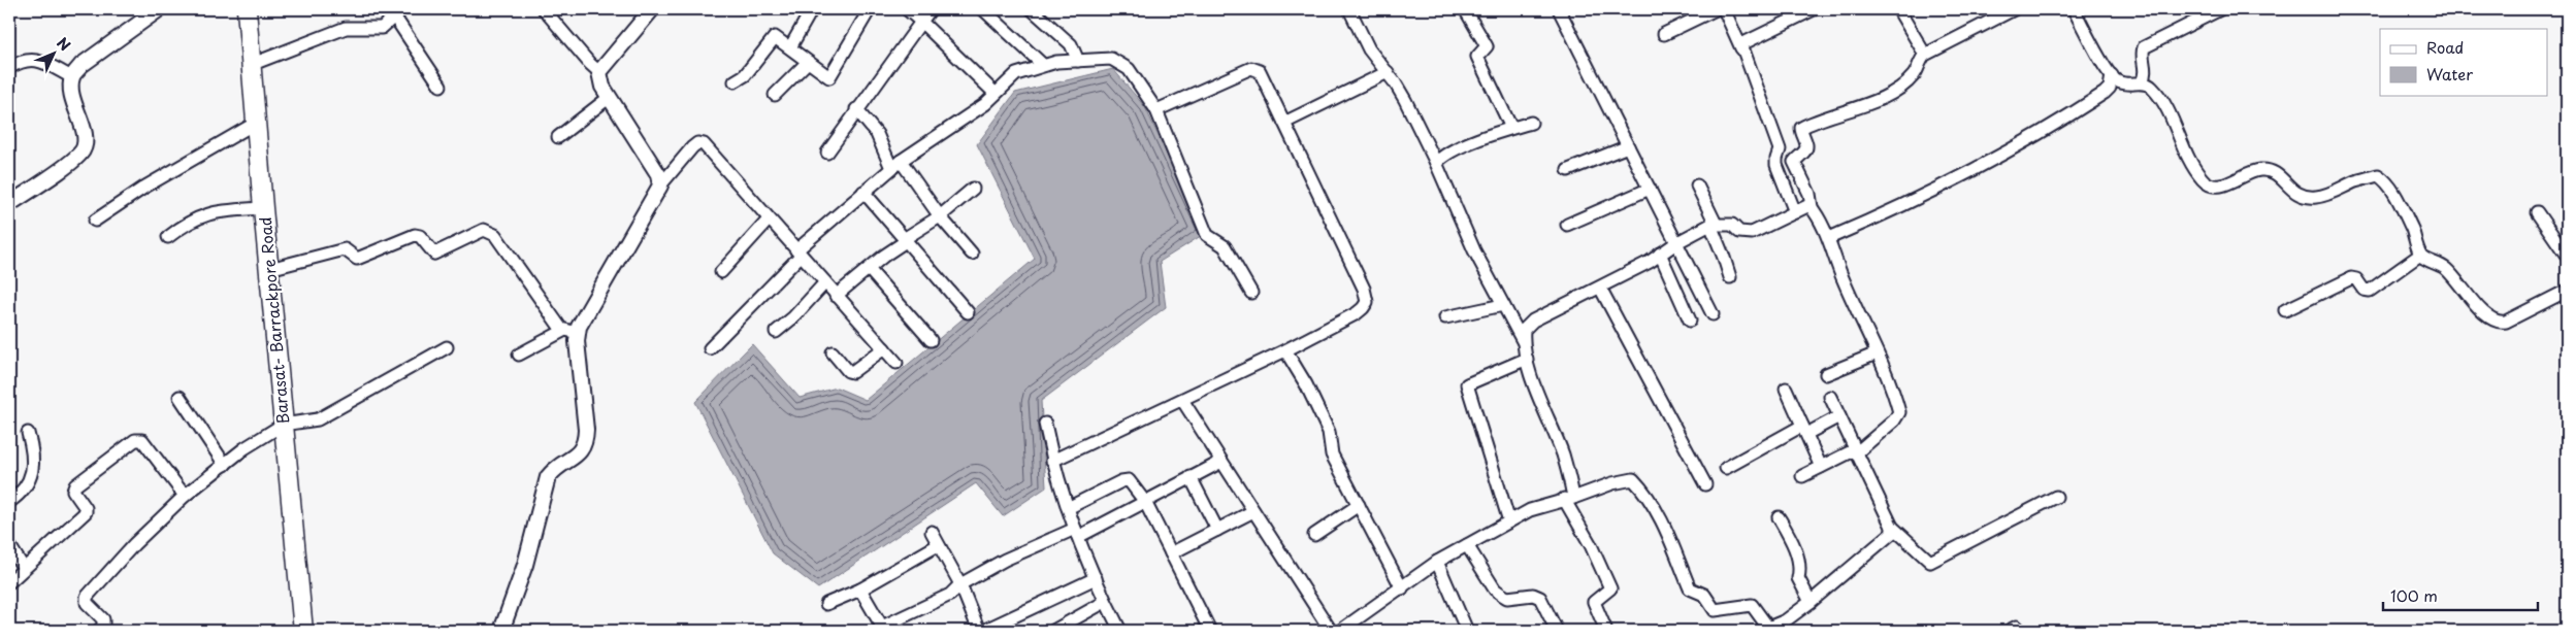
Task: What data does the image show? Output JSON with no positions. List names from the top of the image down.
{
  "streets": {
    "main road": ["Barasat- Barrackpore Road"]
  },
  "legend": ["Road", "Water"],
  "scale_bar": "100 m",
  "north": "top right"
}
